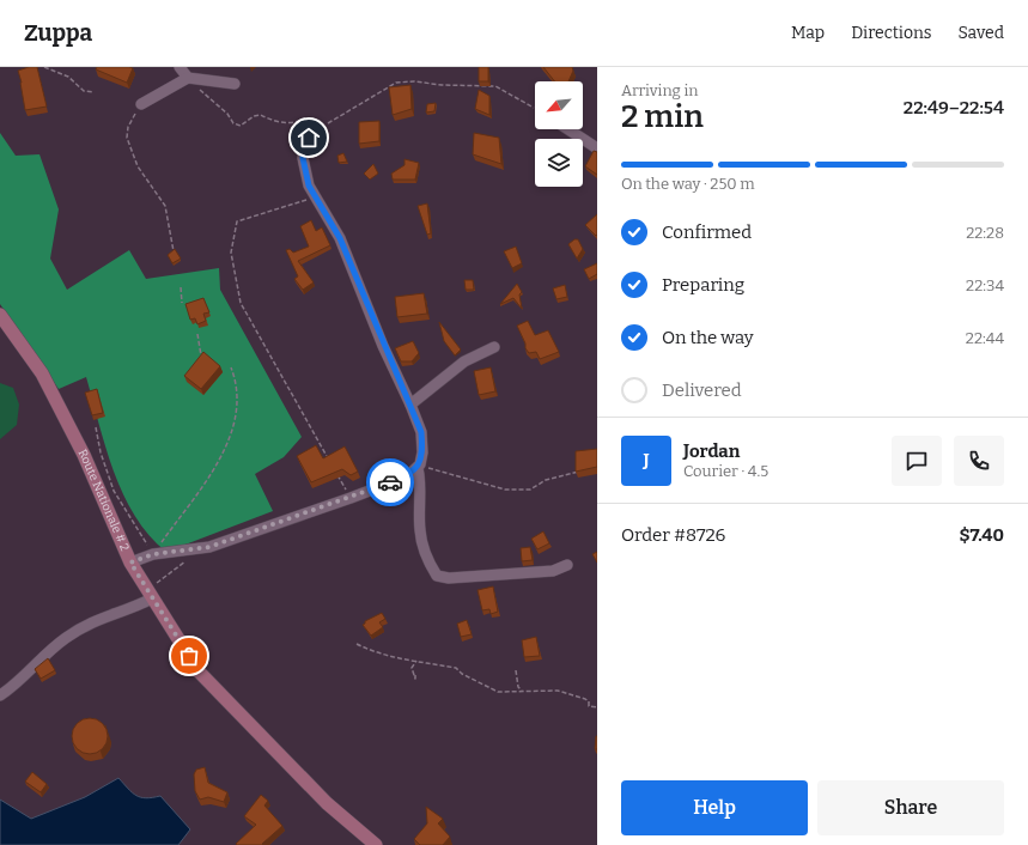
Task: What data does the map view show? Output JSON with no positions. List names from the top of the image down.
{
  "streets": {
    "main road": ["Route Nationale # 2"]
  },
  "north": "bottom left",
  "page": {
    "header": "Zuppa",
    "nav": ["Map", "Directions", "Saved"],
    "heading": ["2 min", "Arriving in", "22:49–22:54"],
    "panel": [
      "Jordan",
      "Courier · 4.5",
      "Order #8726",
      "$7.40"
    ],
    "bar": "On the way · 250 m",
    "list": [
      ["Confirmed", "22:28"],
      ["Preparing", "22:34"],
      ["On the way", "22:44"],
      "Delivered"
    ],
    "round": "J",
    "buttons": ["Help", "Share"]
  }
}
